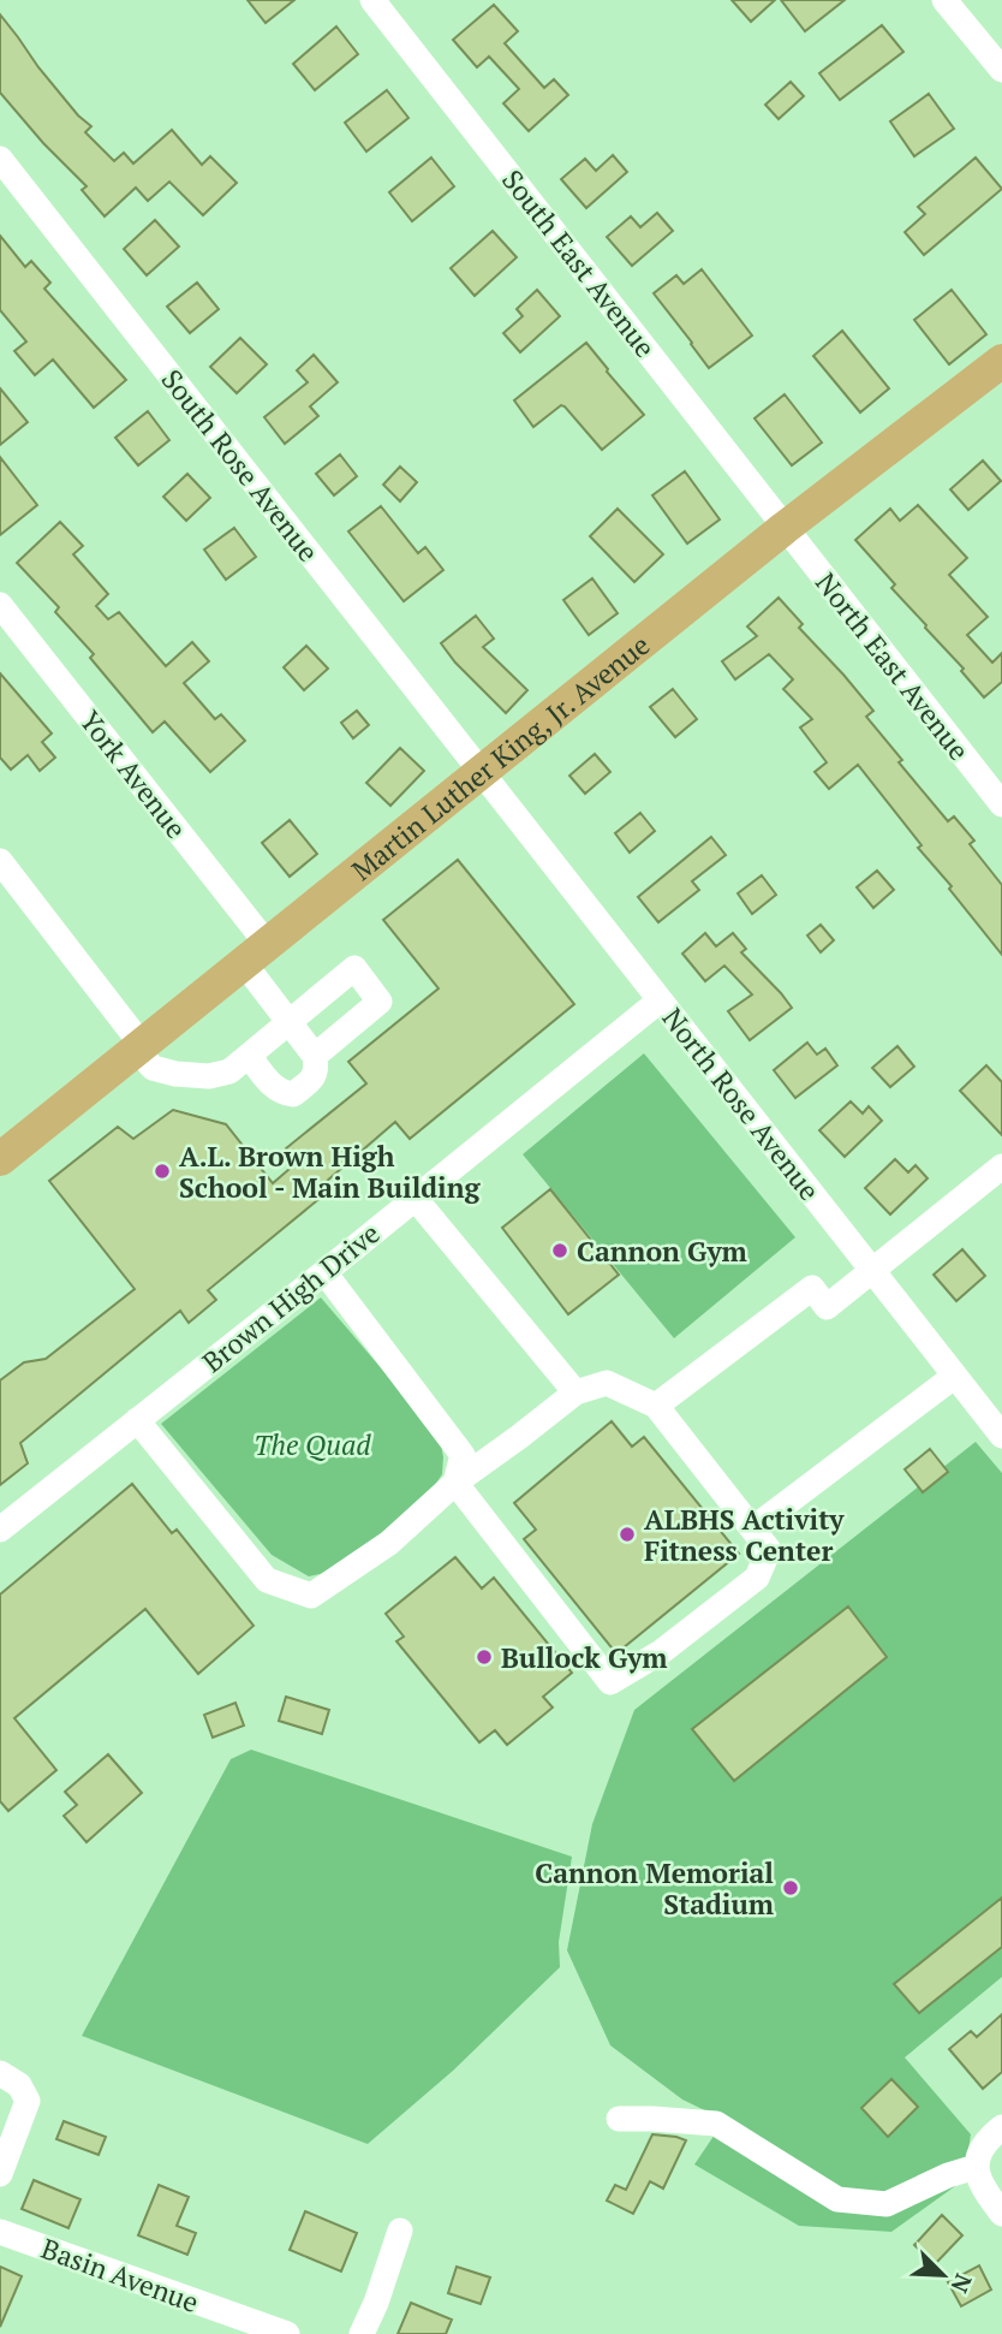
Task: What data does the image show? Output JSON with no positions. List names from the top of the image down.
{
  "streets": {
    "main road": ["Martin Luther King, Jr. Avenue"],
    "street": [
      "South East Avenue",
      "South Rose Avenue",
      "North East Avenue",
      "York Avenue",
      "North Rose Avenue",
      "Brown High Drive",
      "Basin Avenue"
    ]
  },
  "crossings": [
    ["South East Avenue", "North East Avenue"],
    ["South East Avenue", "Martin Luther King, Jr. Avenue"],
    ["South Rose Avenue", "Martin Luther King, Jr. Avenue"],
    ["South Rose Avenue", "North Rose Avenue"],
    ["North East Avenue", "Martin Luther King, Jr. Avenue"],
    ["Martin Luther King, Jr. Avenue", "York Avenue"],
    ["Martin Luther King, Jr. Avenue", "North Rose Avenue"],
    ["North Rose Avenue", "Brown High Drive"]
  ],
  "parks": ["The Quad"],
  "places": [
    "A.L. Brown High School - Main Building",
    "Cannon Gym",
    "ALBHS Activity Fitness Center",
    "Bullock Gym",
    "Cannon Memorial Stadium"
  ],
  "north": "bottom right"
}
